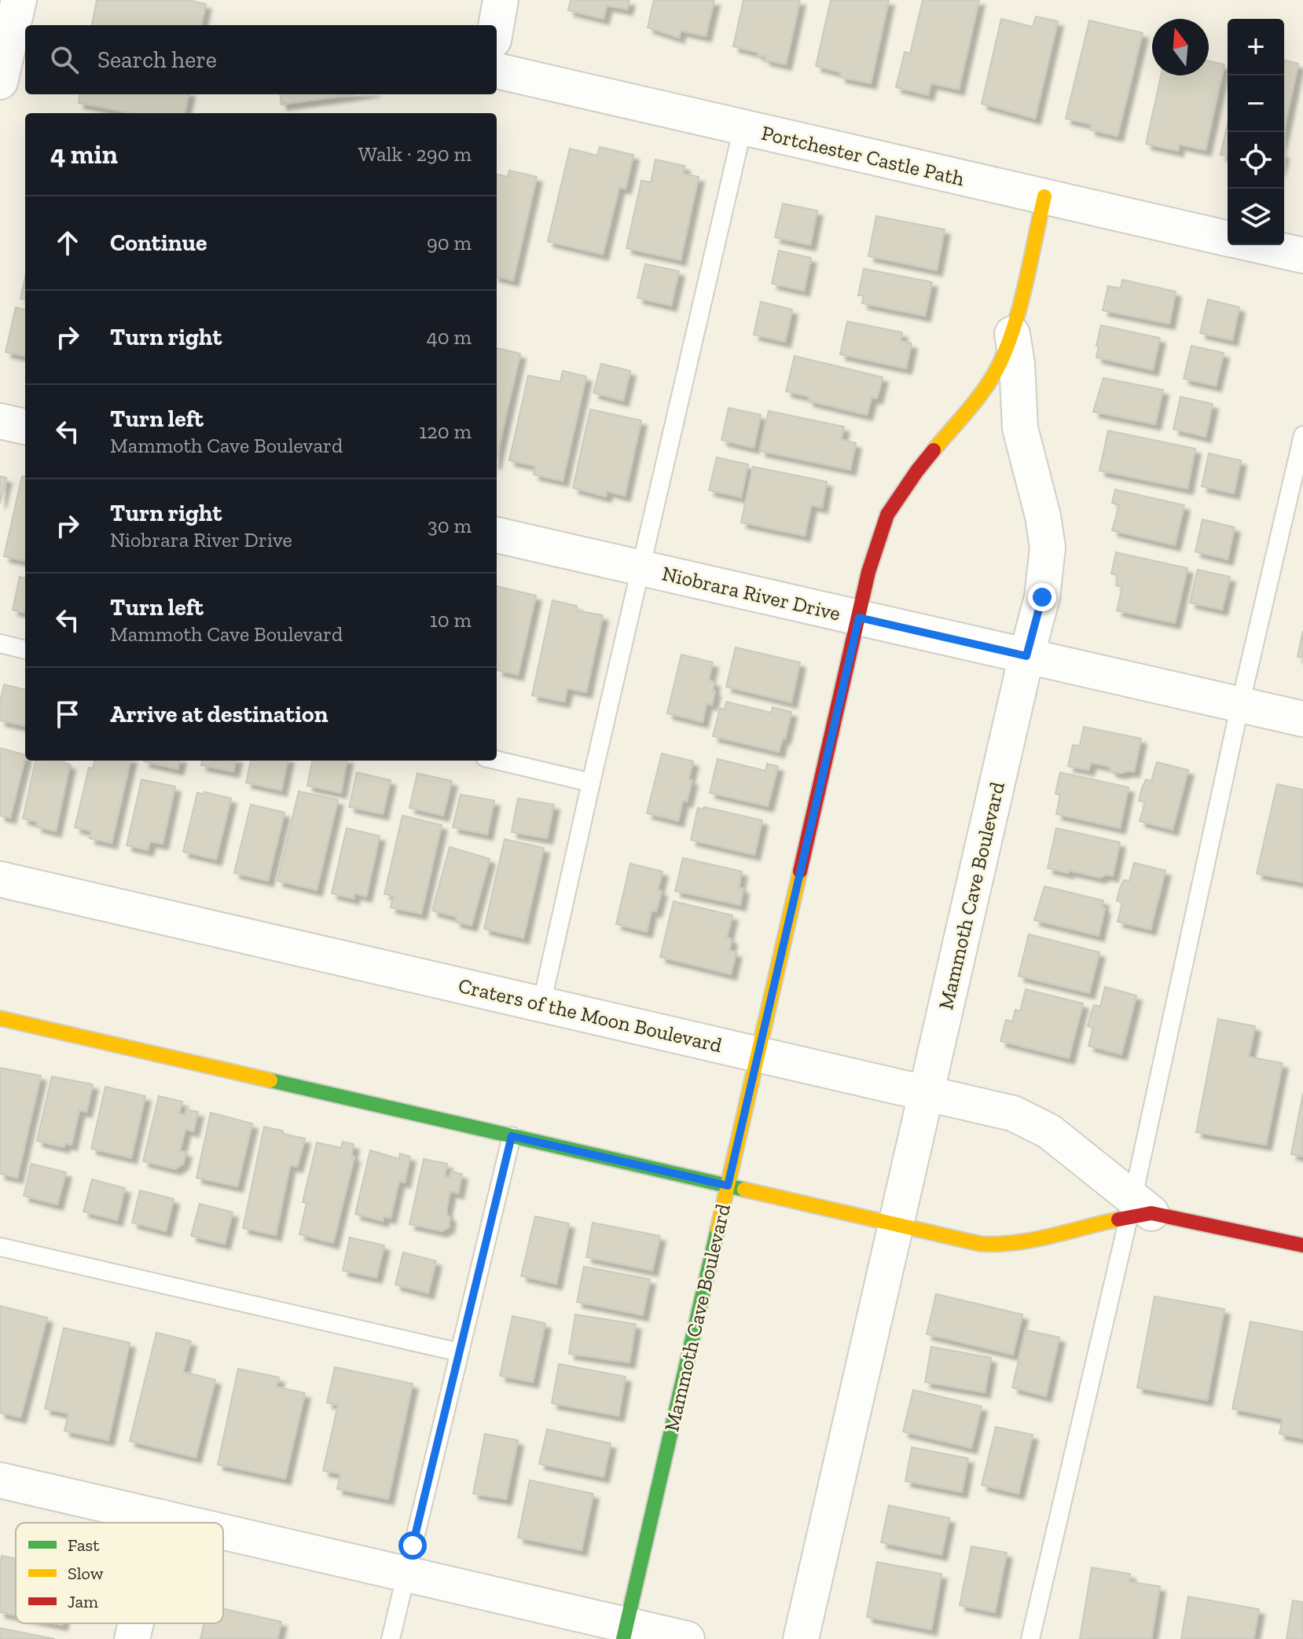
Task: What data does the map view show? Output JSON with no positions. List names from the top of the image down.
{
  "streets": {
    "street": [
      "Portchester Castle Path",
      "Niobrara River Drive",
      "Mammoth Cave Boulevard",
      "Craters of the Moon Boulevard"
    ]
  },
  "crossings": [
    ["Portchester Castle Path", "Mammoth Cave Boulevard"],
    ["Niobrara River Drive", "Mammoth Cave Boulevard"],
    ["Mammoth Cave Boulevard", "Craters of the Moon Boulevard"]
  ],
  "legend": ["Fast", "Slow", "Jam"],
  "north": "top",
  "page": {
    "map_buttons": ["+", "−"],
    "search": "Search here",
    "heading": ["4 min", "Walk · 290 m"],
    "list": [
      ["Continue", "90 m"],
      ["Turn right", "40 m"],
      ["Turn left", "Mammoth Cave Boulevard", "120 m"],
      ["Turn right", "Niobrara River Drive", "30 m"],
      ["Turn left", "Mammoth Cave Boulevard", "10 m"],
      "Arrive at destination"
    ]
  }
}
